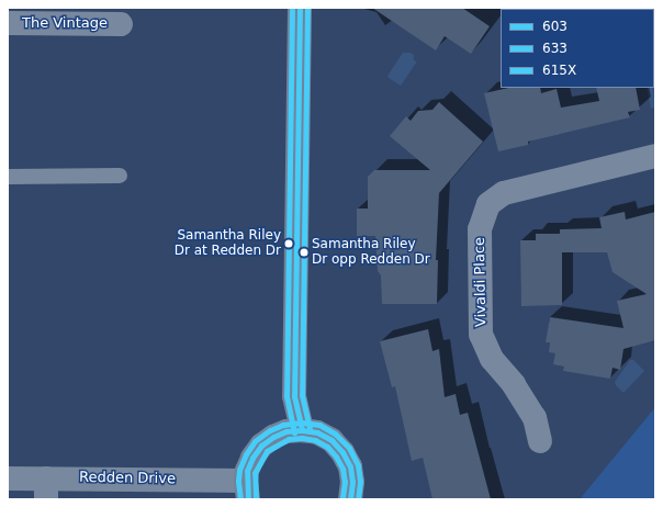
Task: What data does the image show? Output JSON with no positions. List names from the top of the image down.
{
  "streets": {
    "street": ["The Vintage", "Vivaldi Place", "Redden Drive"]
  },
  "places": ["Samantha Riley Dr at Redden Dr", "Samantha Riley Dr opp Redden Dr"],
  "lines": ["transit line 603", "transit line 633", "transit line 615X"],
  "legend": ["603", "633", "615X"]
}
